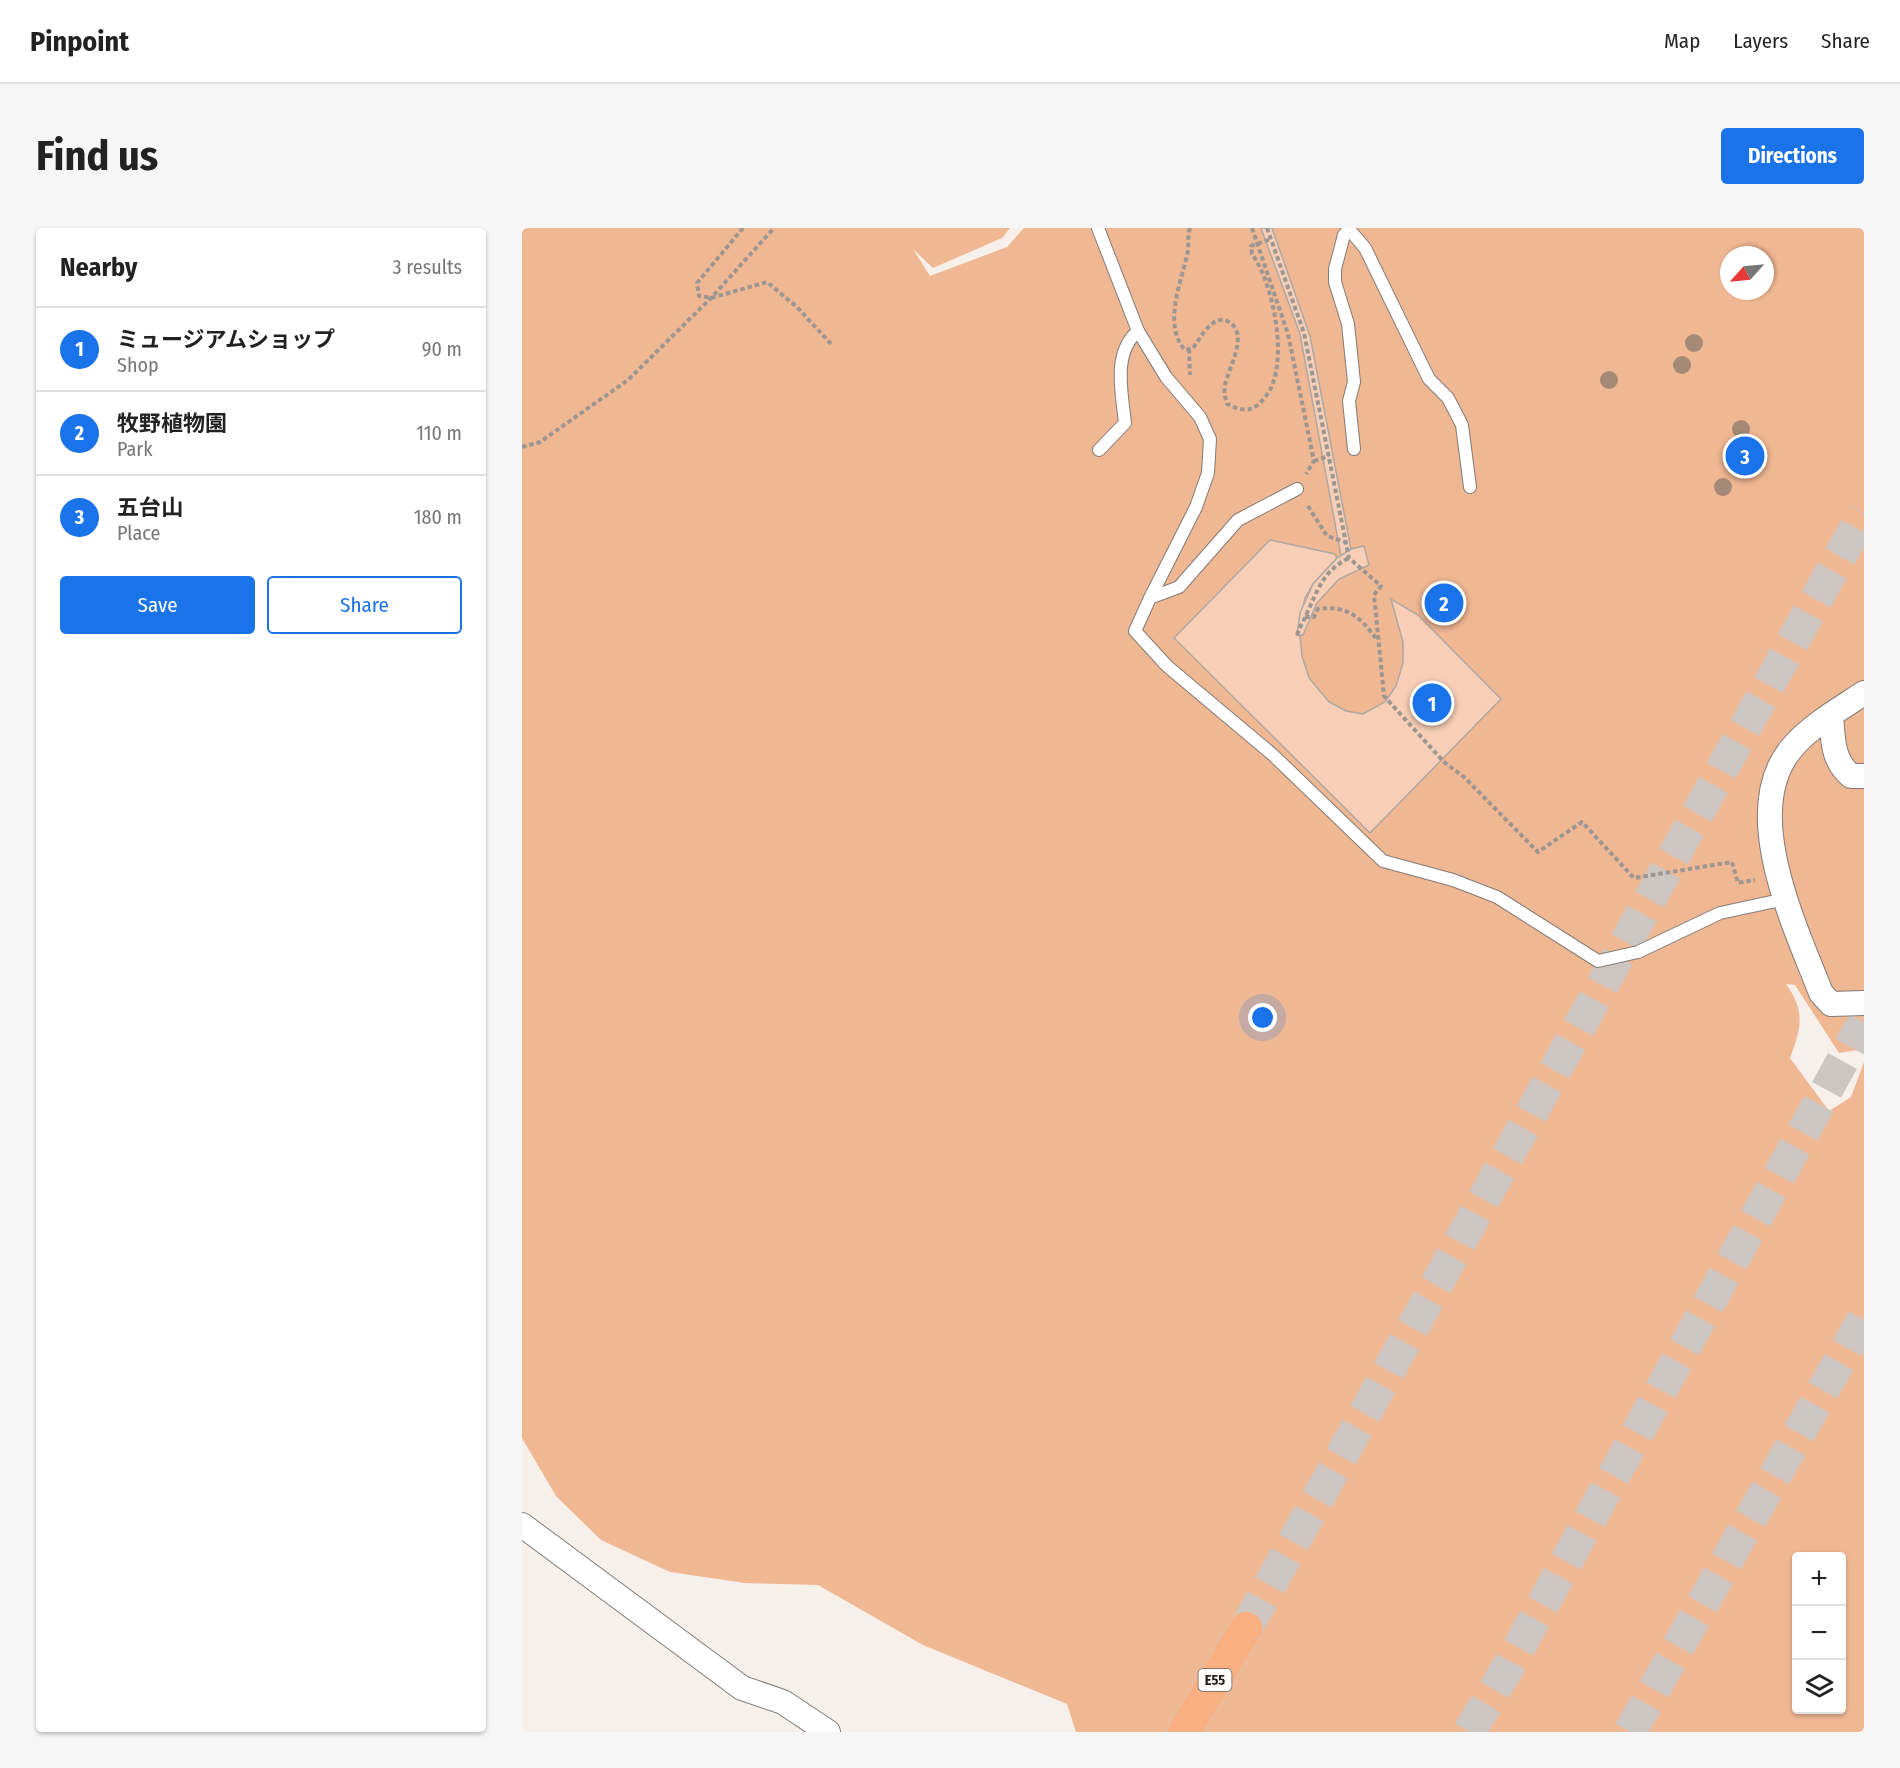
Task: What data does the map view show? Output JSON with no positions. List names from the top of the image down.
{
  "streets": {
    "highway": ["E55"]
  },
  "north": "bottom left",
  "page": {
    "header": "Pinpoint",
    "nav": ["Map", "Layers", "Share"],
    "buttons": [
      "Directions",
      ["Save", "Share"]
    ],
    "title": "Find us",
    "heading": ["Nearby", "3 results"],
    "list": [
      {
        "mark": "1",
        "name": "ミュージアムショップ",
        "note": "Shop",
        "value": "90 m"
      },
      {
        "mark": "2",
        "name": "牧野植物園",
        "note": "Park",
        "value": "110 m"
      },
      {
        "mark": "3",
        "name": "五台山",
        "note": "Place",
        "value": "180 m"
      }
    ],
    "pins": ["3", "2", "1"],
    "map_buttons": ["+", "−"]
  }
}
